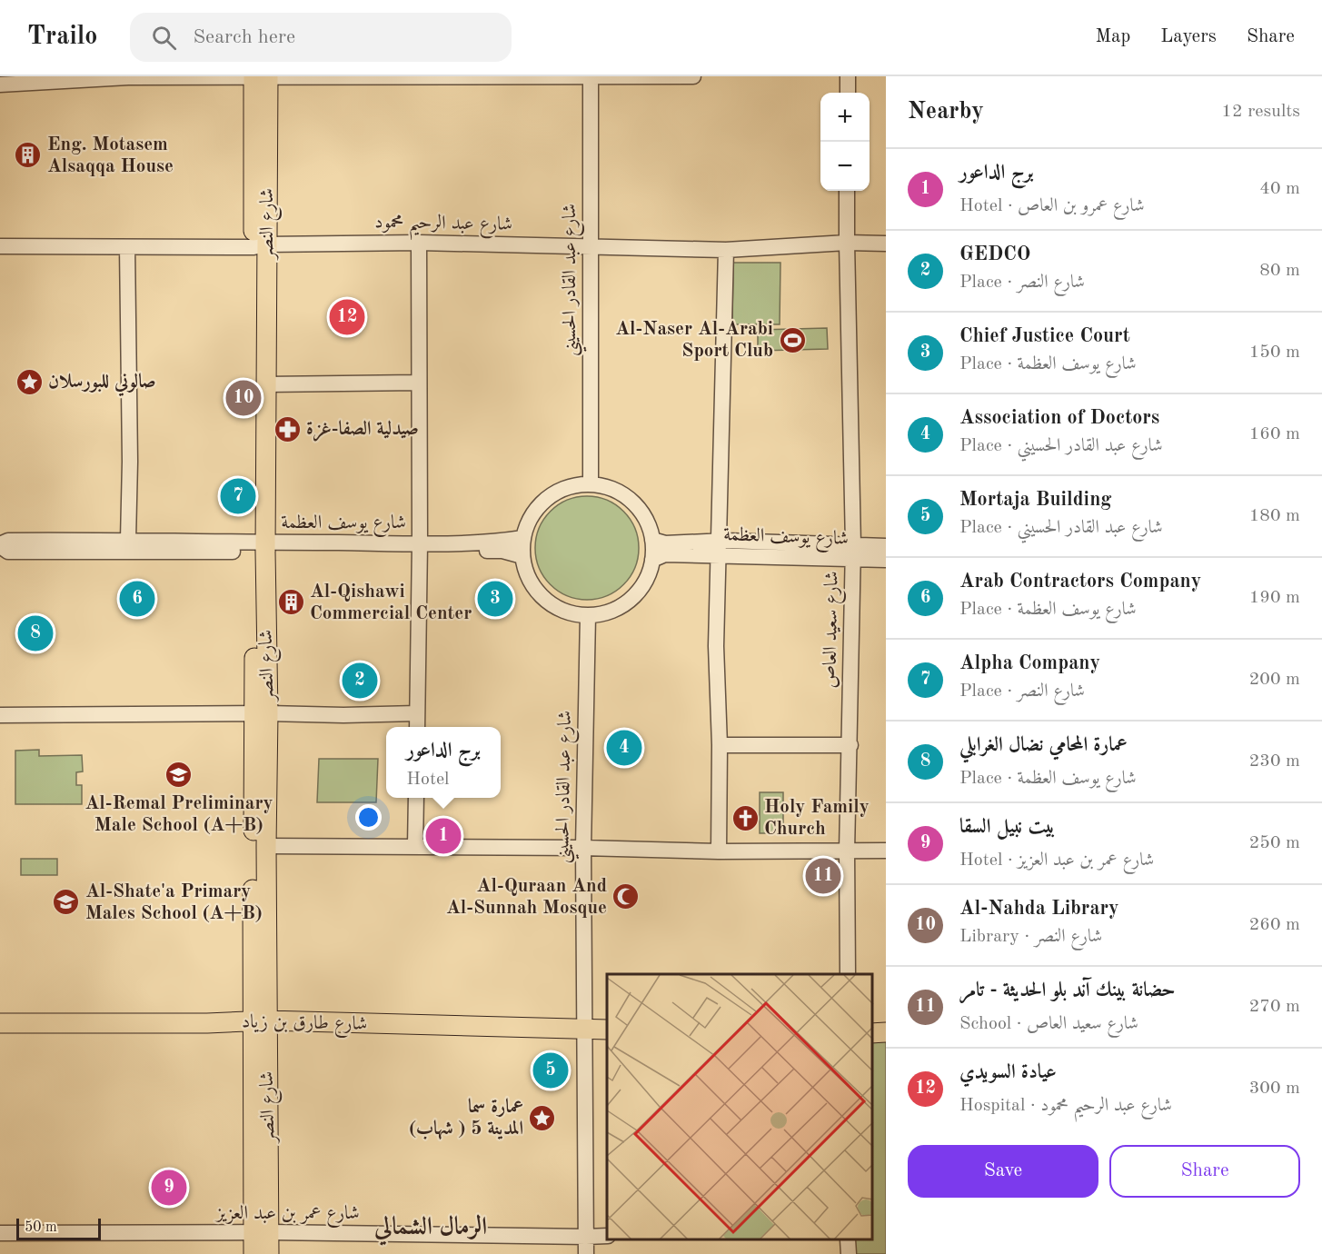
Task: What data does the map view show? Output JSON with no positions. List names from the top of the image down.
{
  "streets": {
    "main road": ["شارع النصر", "شارع طارق بن زياد"],
    "street": [
      "شارع عبد الرحيم محمود",
      "شارع عبد القادر الحسيني",
      "شارع يوسف العظمة",
      "شارع سعيد العاص",
      "شارع عمر بن عبد العزيز"
    ]
  },
  "crossings": [
    ["شارع النصر", "شارع عبد الرحيم محمود"],
    ["شارع النصر", "شارع يوسف العظمة"],
    ["شارع النصر", "شارع طارق بن زياد"],
    ["شارع النصر", "شارع عمر بن عبد العزيز"],
    ["شارع عبد الرحيم محمود", "شارع عبد القادر الحسيني"],
    ["شارع عبد الرحيم محمود", "شارع سعيد العاص"],
    ["شارع عبد القادر الحسيني", "شارع يوسف العظمة"],
    ["شارع عبد القادر الحسيني", "شارع طارق بن زياد"],
    ["شارع عبد القادر الحسيني", "شارع عمر بن عبد العزيز"],
    ["شارع يوسف العظمة", "شارع سعيد العاص"]
  ],
  "districts": ["الرمال الشمالي"],
  "places": {
    "building": ["Eng. Motasem Alsaqqa House", "Al-Qishawi Commercial Center"],
    "sports": ["Al-Naser Al-Arabi Sport Club"],
    "place": ["صالوني للبورسلان", "عمارة سما المدينة 5 ( شهاب)"],
    "pharmacy": ["صيدلية الصفا-غزة"],
    "school or university": ["Al-Remal Preliminary Male School (A+B)", "Al-Shate'a Primary Males School (A+B)"],
    "church": ["Holy Family Church"],
    "mosque": ["Al-Quraan And Al-Sunnah Mosque"]
  },
  "scale_bar": "50 m",
  "page": {
    "header": "Trailo",
    "search": "Search here",
    "nav": ["Map", "Layers", "Share"],
    "heading": ["Nearby", "12 results"],
    "map_buttons": ["+", "−"],
    "list": [
      {
        "mark": "1",
        "name": "برج الداعور",
        "note": "Hotel · شارع عمرو بن العاص",
        "value": "40 m"
      },
      {
        "mark": "2",
        "name": "GEDCO",
        "note": "Place · شارع النصر",
        "value": "80 m"
      },
      {
        "mark": "3",
        "name": "Chief Justice Court",
        "note": "Place · شارع يوسف العظمة",
        "value": "150 m"
      },
      {
        "mark": "4",
        "name": "Association of Doctors",
        "note": "Place · شارع عبد القادر الحسيني",
        "value": "160 m"
      },
      {
        "mark": "5",
        "name": "Mortaja Building",
        "note": "Place · شارع عبد القادر الحسيني",
        "value": "180 m"
      },
      {
        "mark": "6",
        "name": "Arab Contractors Company",
        "note": "Place · شارع يوسف العظمة",
        "value": "190 m"
      },
      {
        "mark": "7",
        "name": "Alpha Company",
        "note": "Place · شارع النصر",
        "value": "200 m"
      },
      {
        "mark": "8",
        "name": "عمارة المحامي نضال الغرابلي",
        "note": "Place · شارع يوسف العظمة",
        "value": "230 m"
      },
      {
        "mark": "9",
        "name": "بيت نبيل السقا",
        "note": "Hotel · شارع عمر بن عبد العزيز",
        "value": "250 m"
      },
      {
        "mark": "10",
        "name": "Al-Nahda Library",
        "note": "Library · شارع النصر",
        "value": "260 m"
      },
      {
        "mark": "11",
        "name": "حضانة بينك آند بلو الحديثة - تامر",
        "note": "School · شارع سعيد العاص",
        "value": "270 m"
      },
      {
        "mark": "12",
        "name": "عيادة السويدي",
        "note": "Hospital · شارع عبد الرحيم محمود",
        "value": "300 m"
      }
    ],
    "pins": [
      "12",
      "10",
      "7",
      "3",
      "6",
      "8",
      "2",
      "4",
      "1",
      "11",
      "5",
      "9"
    ],
    "popup": ["برج الداعور", "Hotel"],
    "buttons": ["Save", "Share"],
    "scale": "50 m"
  }
}
